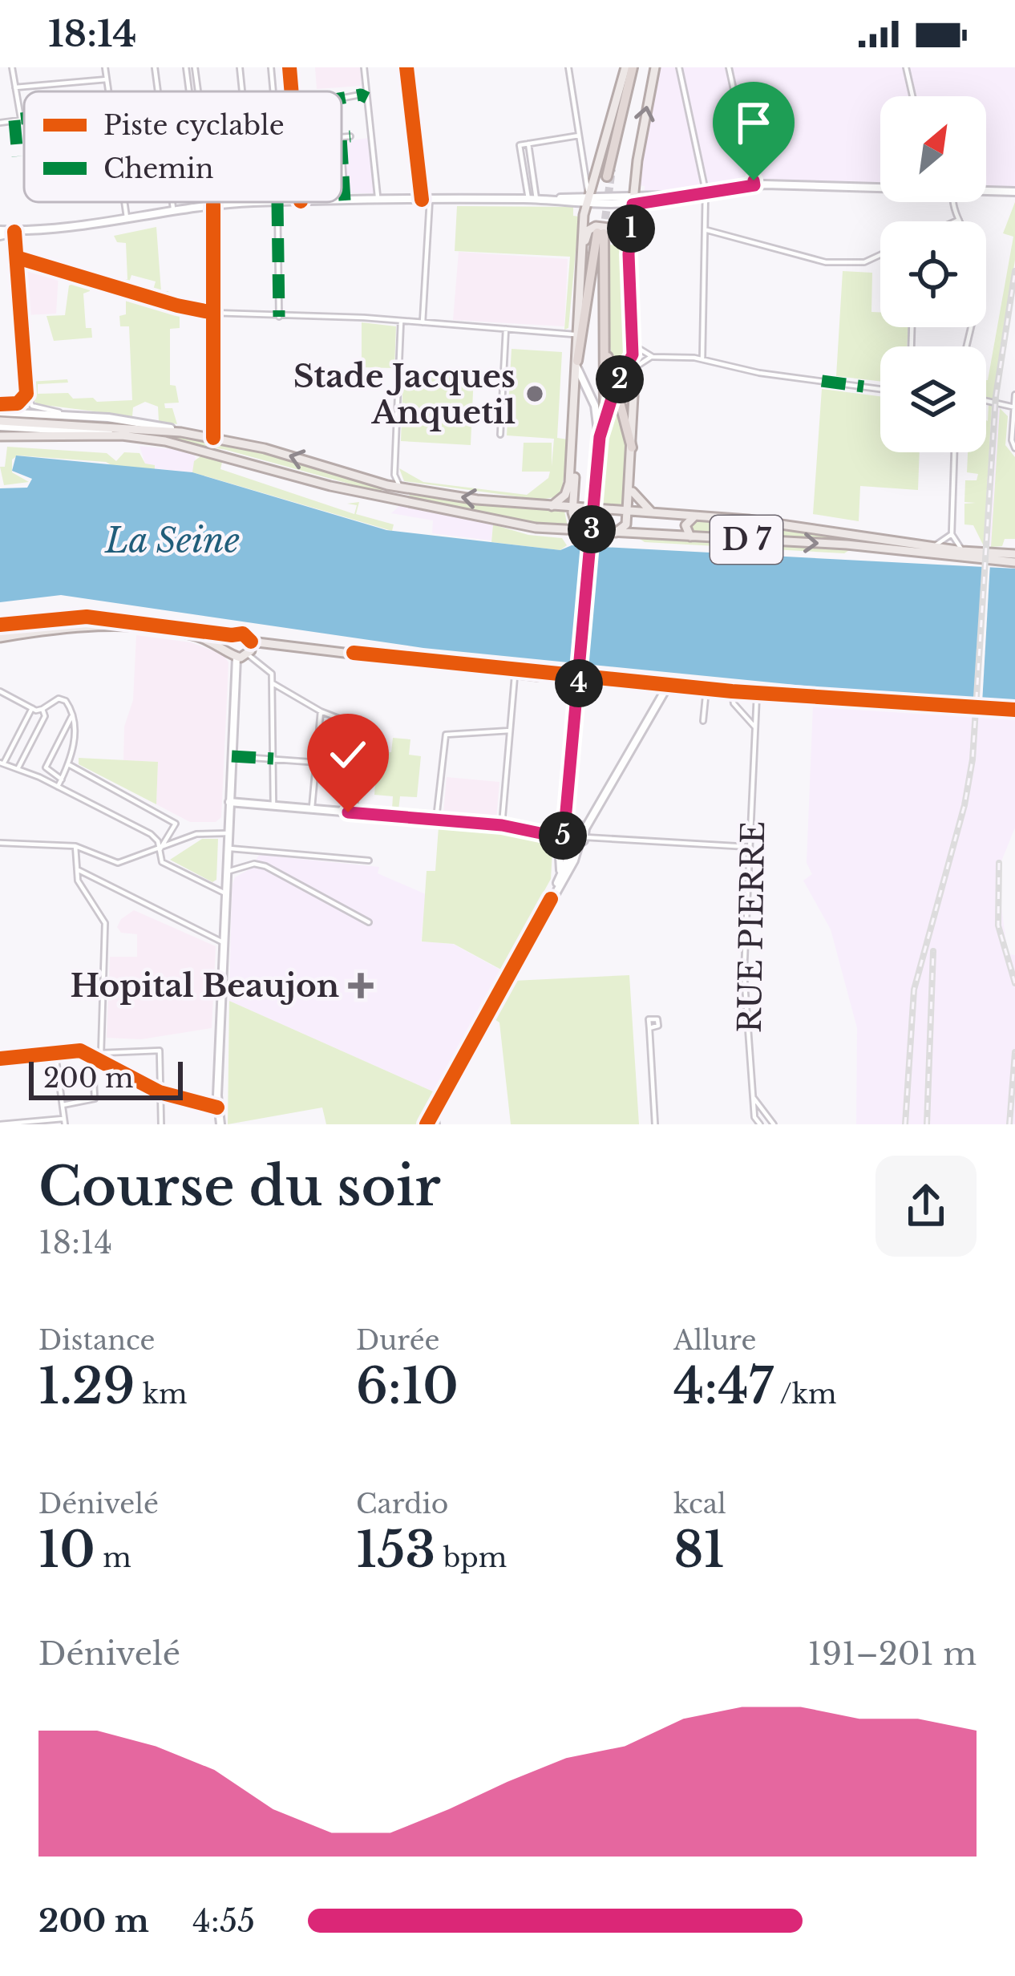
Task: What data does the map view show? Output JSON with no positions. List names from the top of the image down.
{
  "streets": {
    "main road": ["D 7"],
    "street": ["RUE PIERRE"]
  },
  "water": ["La Seine"],
  "places": {
    "other": ["Stade Jacques Anquetil"],
    "health": ["Hopital Beaujon"]
  },
  "legend": ["Piste cyclable", "Chemin"],
  "scale_bar": "200 m",
  "north": "top right",
  "page": {
    "status": "18:14",
    "pins": [
      "1",
      "2",
      "3",
      "4",
      "5"
    ],
    "scale": "200 m",
    "heading": ["Course du soir", "18:14"],
    "stats": [
      ["Distance", "1.29 km"],
      ["Durée", "6:10"],
      ["Allure", "4:47 /km"],
      ["Dénivelé", "10 m"],
      ["Cardio", "153 bpm"],
      ["kcal", "81"]
    ],
    "chart": ["Dénivelé", "191–201 m"],
    "list": [
      {
        "name": "200 m",
        "note": "4:55"
      }
    ]
  }
}
